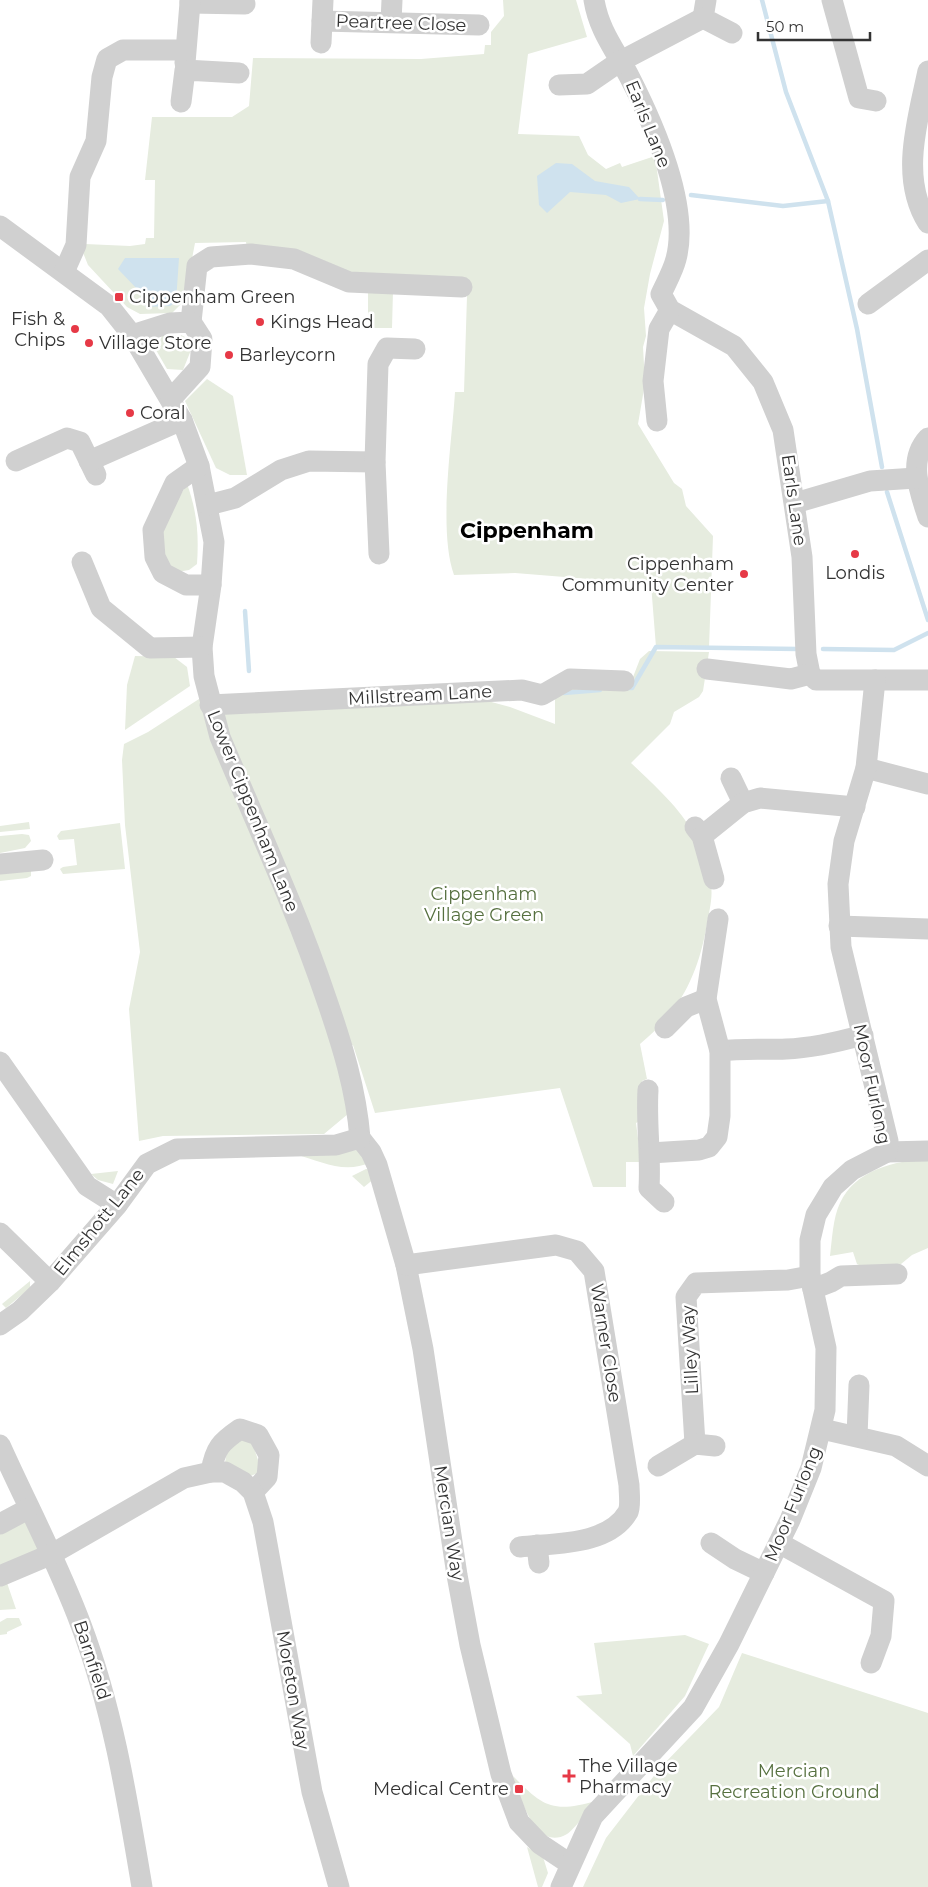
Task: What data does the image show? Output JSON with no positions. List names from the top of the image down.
{
  "streets": {
    "street": [
      "Peartree Close",
      "Earls Lane",
      "Millstream Lane",
      "Lower Cippenham Lane",
      "Moor Furlong",
      "Elmshott Lane",
      "Warner Close",
      "Lilley Way",
      "Mercian Way",
      "Barnfield",
      "Moreton Way"
    ]
  },
  "crossings": [
    ["Millstream Lane", "Lower Cippenham Lane"],
    ["Lower Cippenham Lane", "Elmshott Lane"],
    ["Lower Cippenham Lane", "Mercian Way"],
    ["Moor Furlong", "Lilley Way"],
    ["Moor Furlong", "Mercian Way"],
    ["Elmshott Lane", "Mercian Way"],
    ["Warner Close", "Mercian Way"]
  ],
  "districts": ["Cippenham"],
  "parks": ["Cippenham Village Green", "Mercian Recreation Ground"],
  "places": {
    "transit": ["Cippenham Green", "Medical Centre"],
    "other": [
      "Kings Head",
      "Fish & Chips",
      "Village Store",
      "Barleycorn",
      "Coral",
      "Londis",
      "Cippenham Community Center"
    ],
    "health": ["The Village Pharmacy"]
  },
  "scale_bar": "50 m"
}
